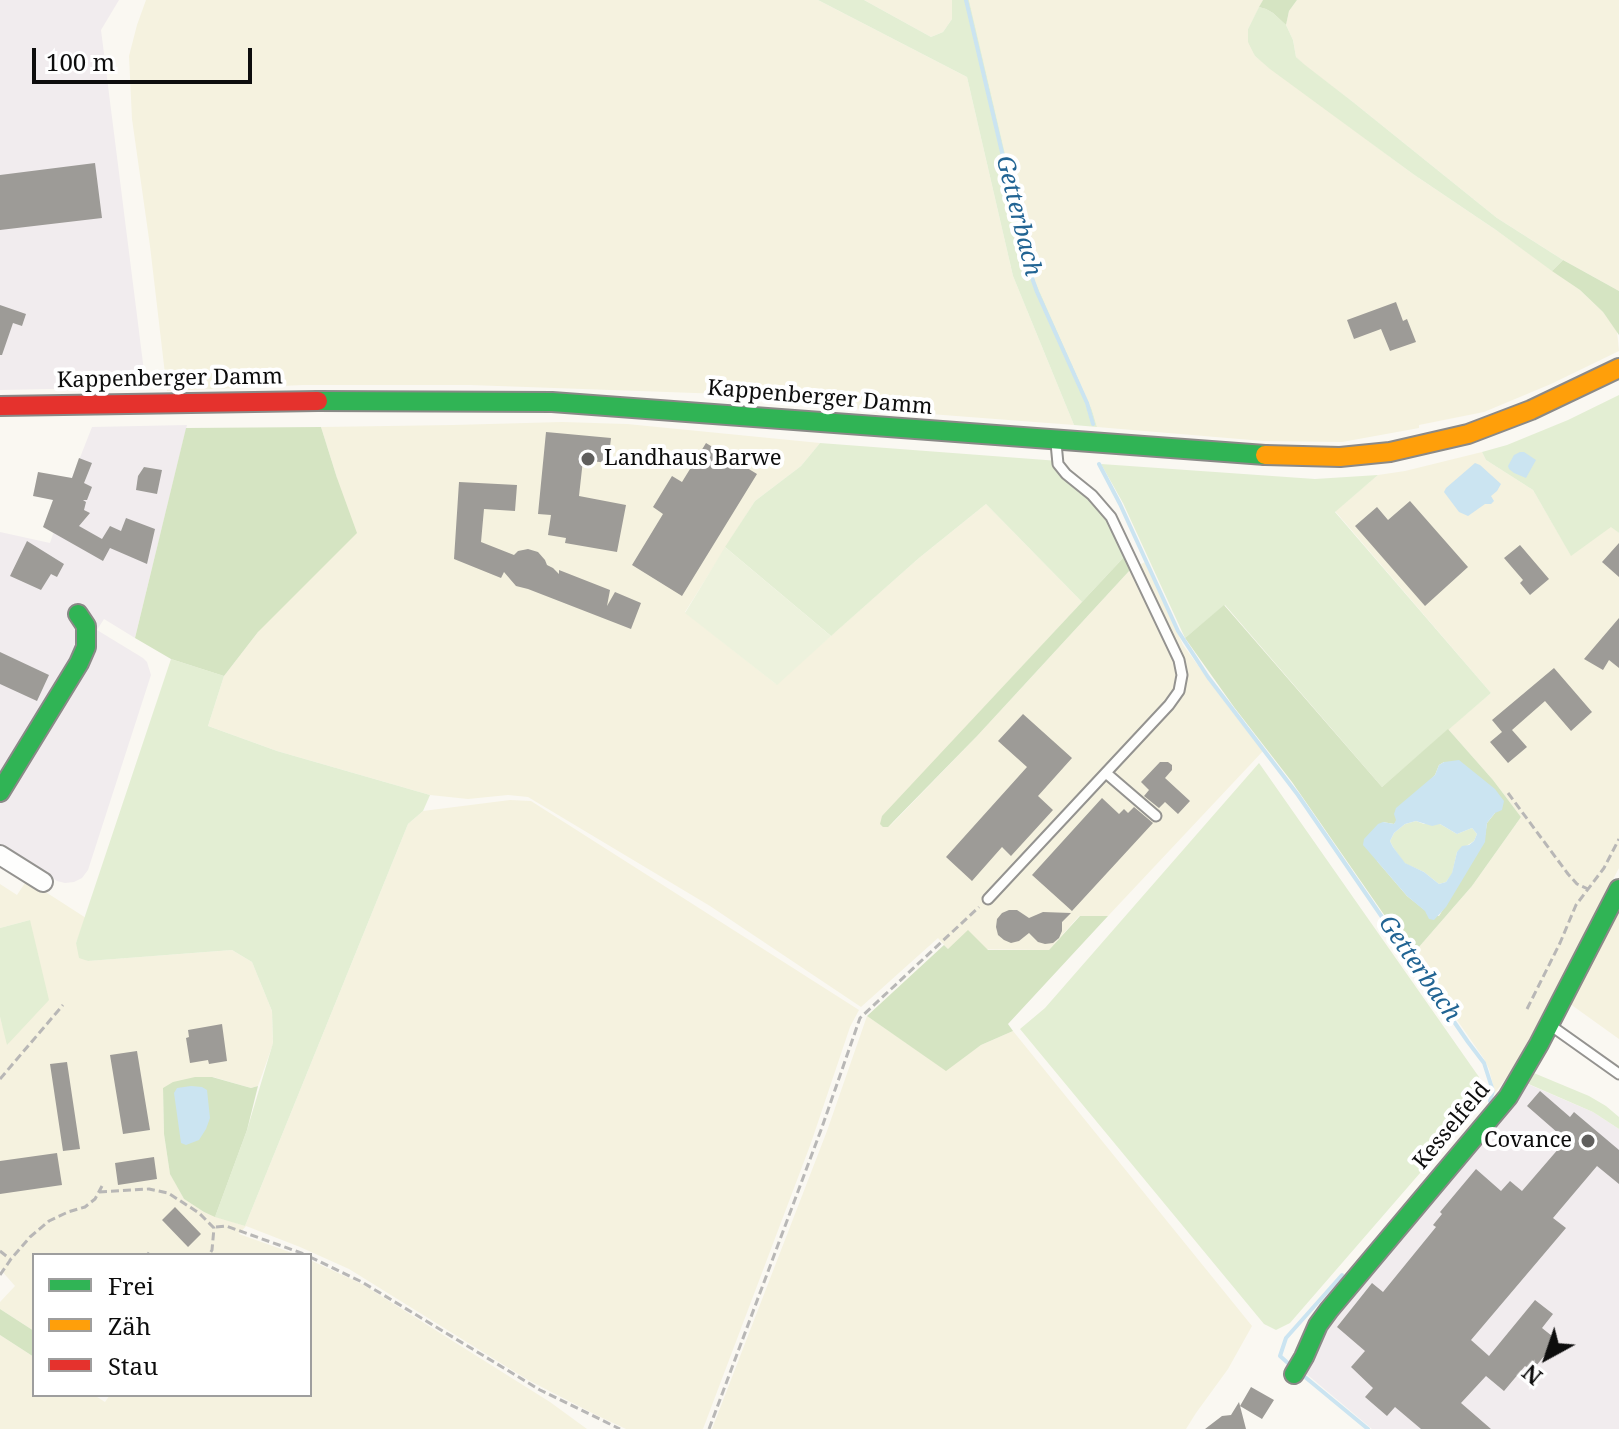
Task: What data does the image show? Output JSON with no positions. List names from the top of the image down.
{
  "streets": {
    "main road": ["Kappenberger Damm", "Kesselfeld"]
  },
  "water": ["Getterbach"],
  "places": ["Landhaus Barwe", "Covance"],
  "legend": ["Frei", "Zäh", "Stau"],
  "scale_bar": "100 m",
  "north": "bottom left"
}
